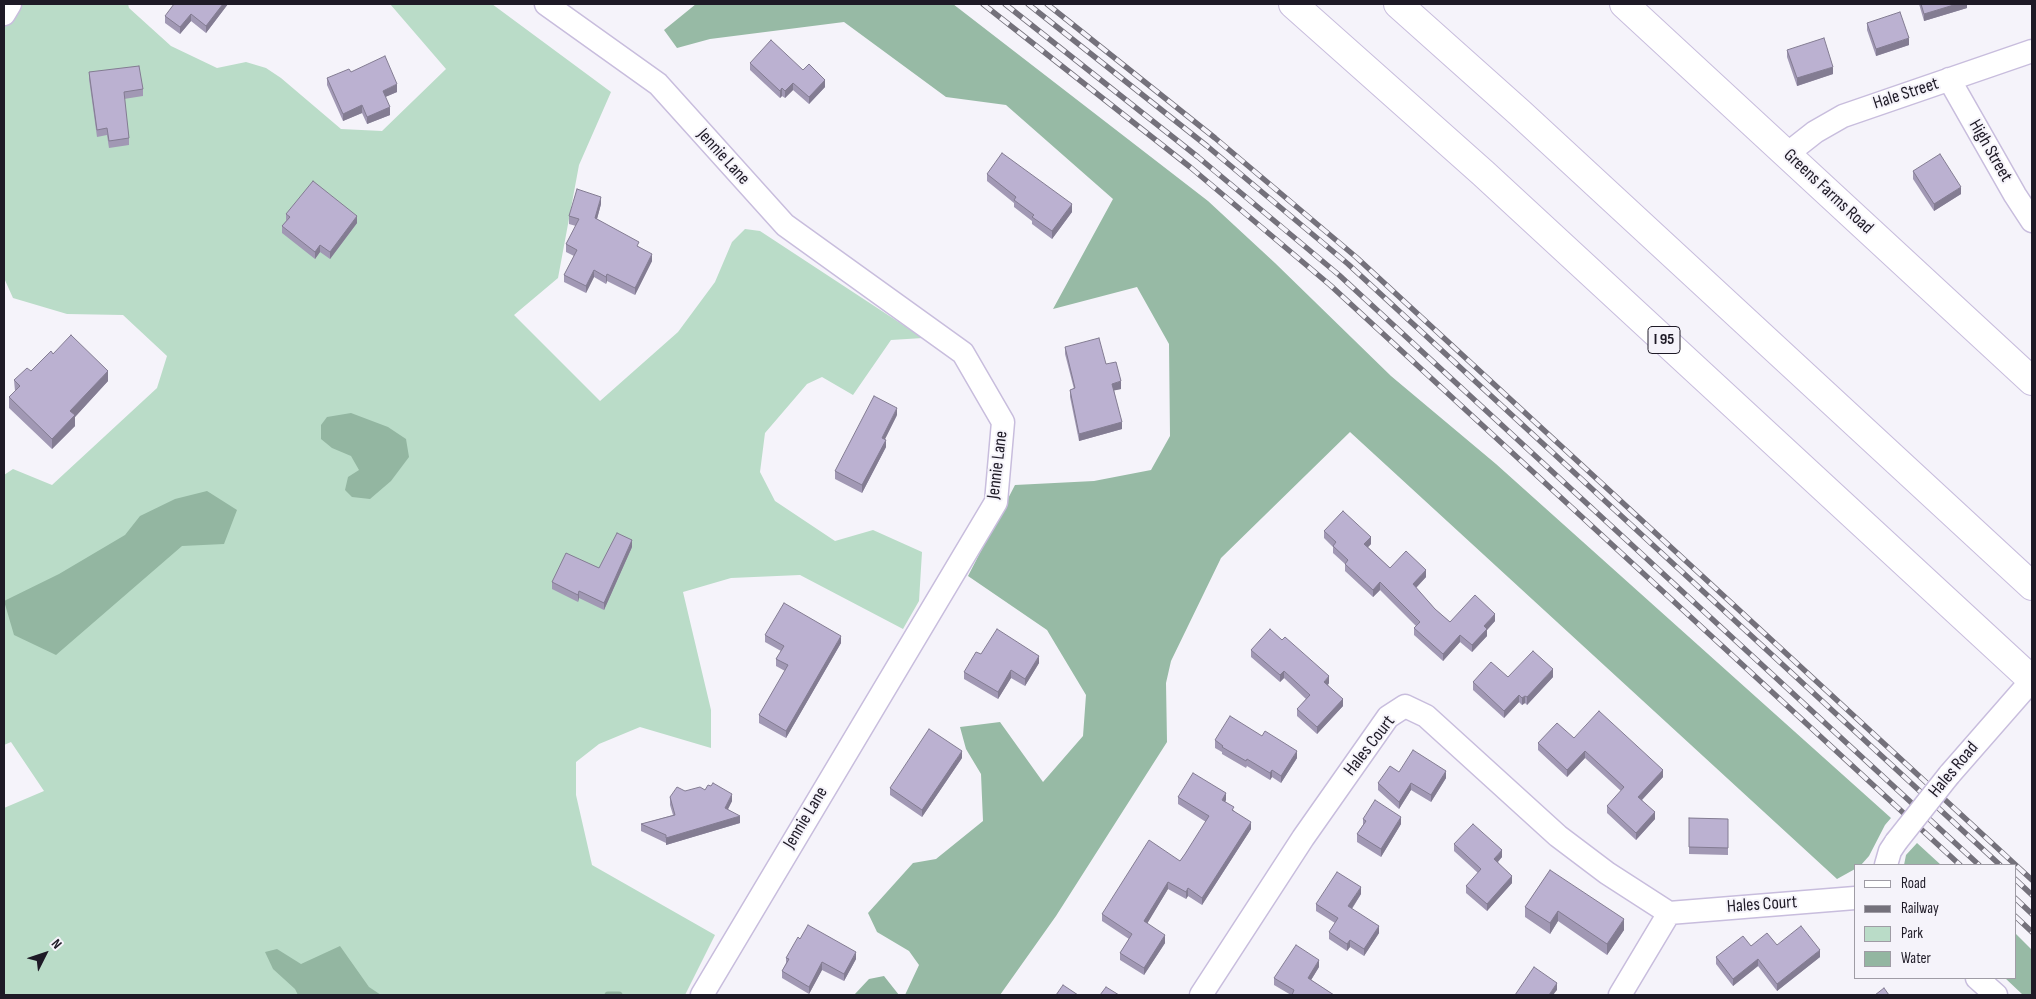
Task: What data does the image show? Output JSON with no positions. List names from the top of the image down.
{
  "streets": {
    "main road": ["Greens Farms Road", "I 95"],
    "street": [
      "Hale Street",
      "High Street",
      "Jennie Lane",
      "Hales Court",
      "Hales Road"
    ]
  },
  "crossings": [
    ["Hale Street", "High Street"],
    ["Hale Street", "Greens Farms Road"],
    ["I 95", "Hales Road"]
  ],
  "legend": [
    "Road",
    "Railway",
    "Park",
    "Water"
  ],
  "north": "top right"
}
